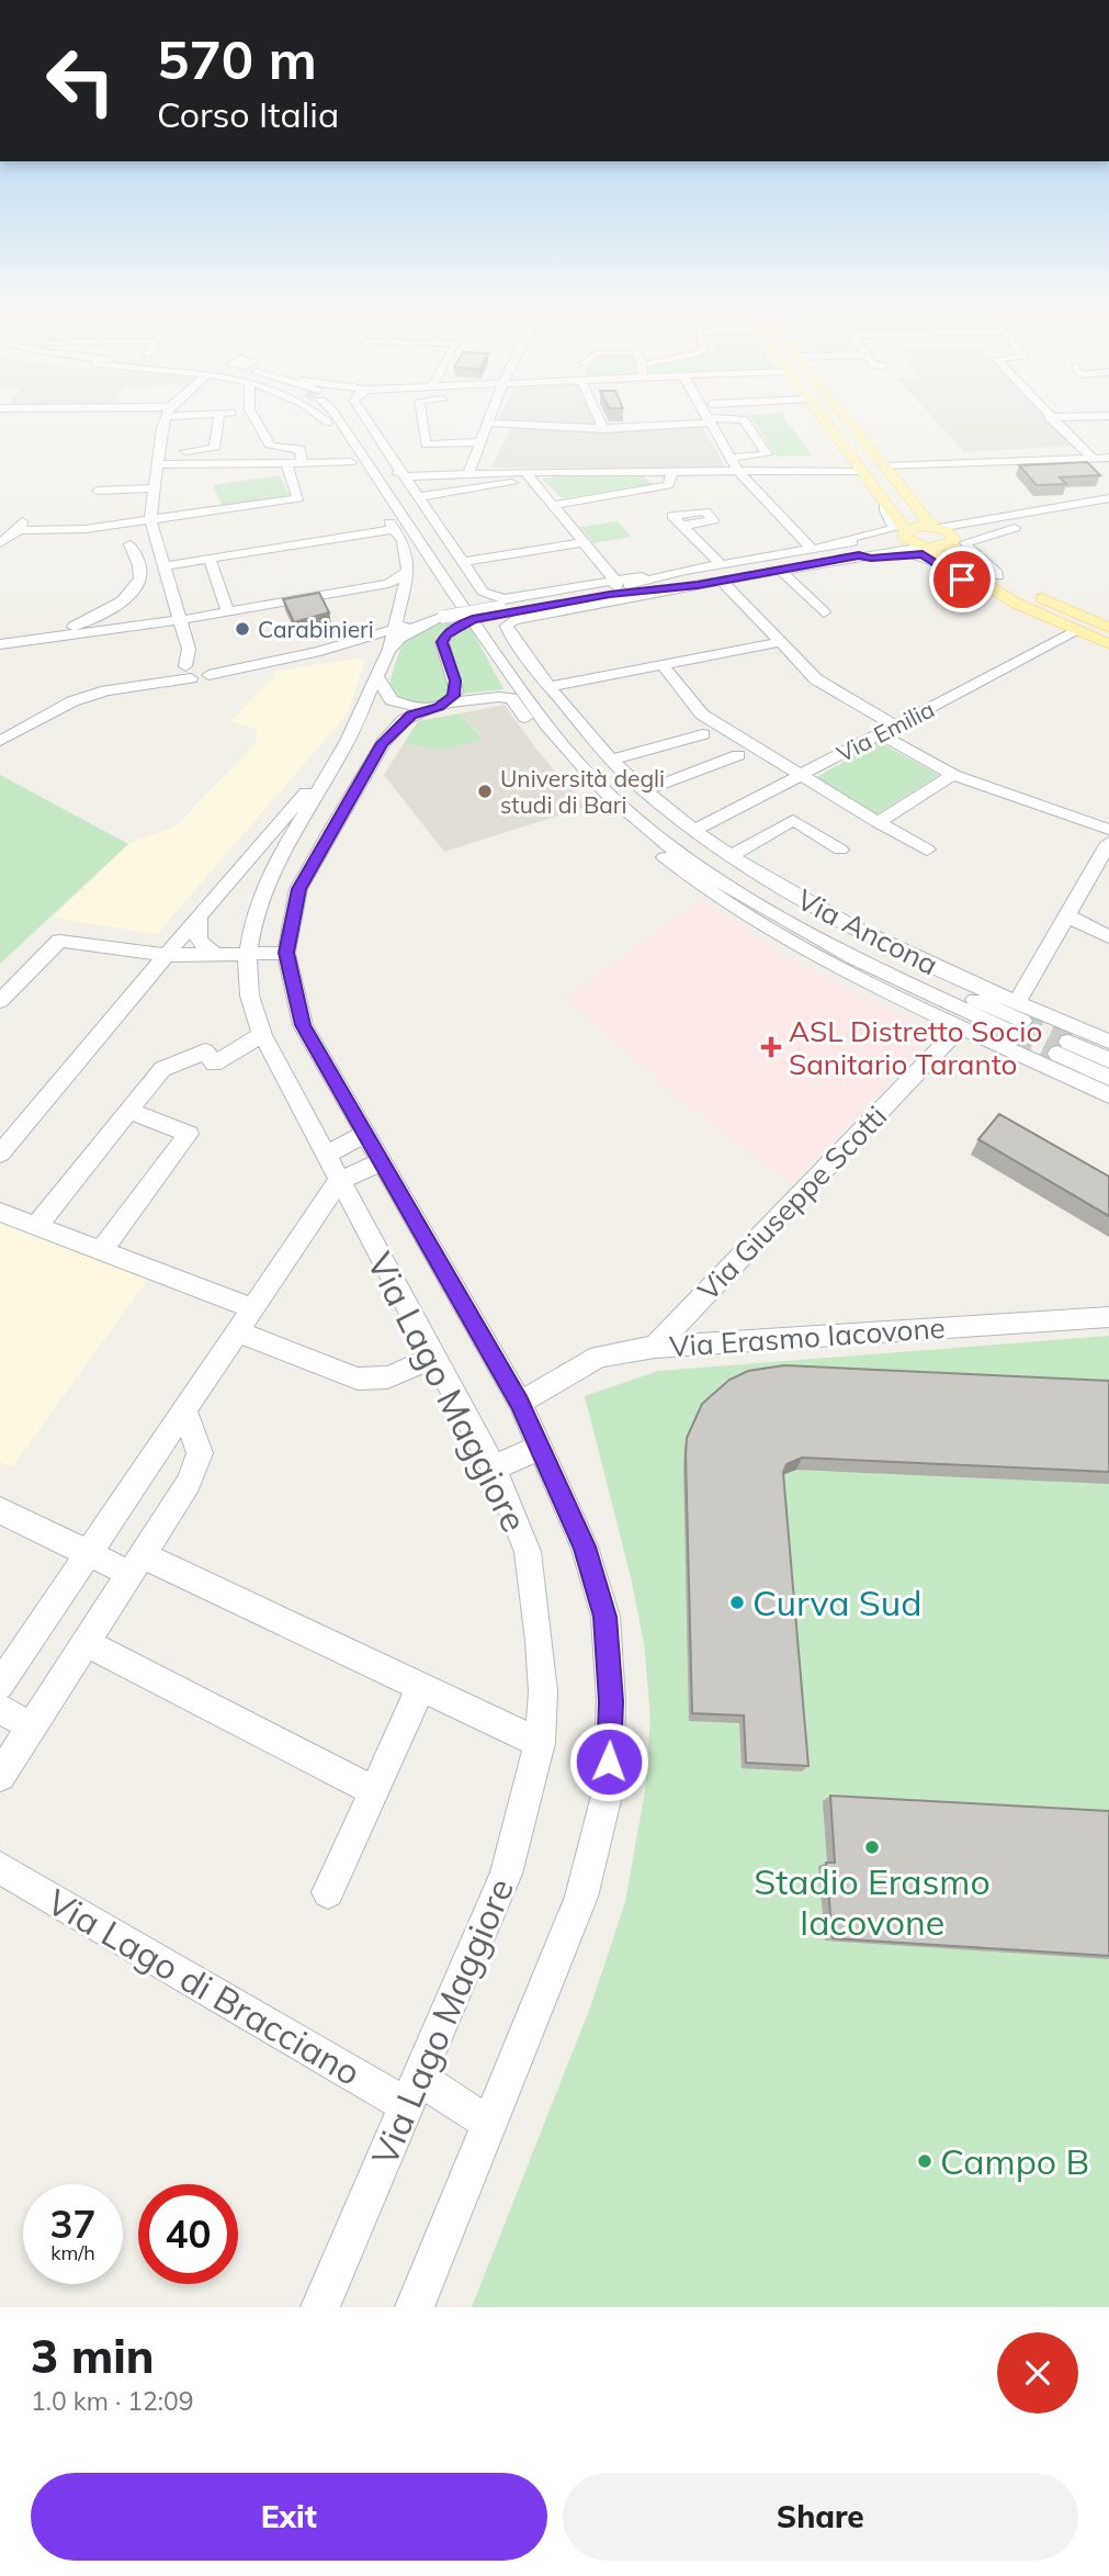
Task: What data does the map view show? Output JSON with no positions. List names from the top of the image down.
{
  "streets": {
    "street": [
      "Via Emilia",
      "Via Ancona",
      "Via Giuseppe Scotti",
      "Via Erasmo Iacovone",
      "Via Lago Maggiore",
      "Via Lago di Bracciano"
    ]
  },
  "crossings": [
    ["Via Emilia", "Via Ancona"],
    ["Via Ancona", "Via Giuseppe Scotti"],
    ["Via Ancona", "Via Lago Maggiore"],
    ["Via Giuseppe Scotti", "Via Erasmo Iacovone"],
    ["Via Erasmo Iacovone", "Via Lago Maggiore"],
    ["Via Lago Maggiore", "Via Lago di Bracciano"]
  ],
  "places": {
    "other": [
      "Carabinieri",
      "Università degli studi di Bari",
      "Curva Sud",
      "Stadio Erasmo Iacovone",
      "Campo B"
    ],
    "health": ["ASL Distretto Socio Sanitario Taranto"]
  },
  "page": {
    "turn": ["570 m", "Corso Italia"],
    "speed": "37 km/h",
    "limit": "40",
    "heading": ["3 min", "1.0 km · 12:09"],
    "buttons": ["Exit", "Share"]
  }
}
